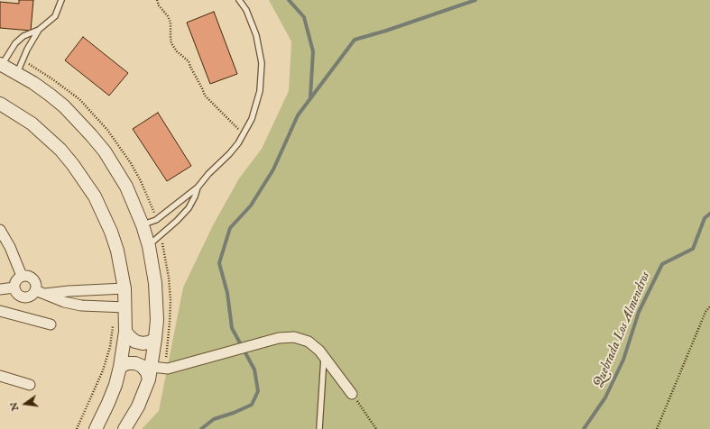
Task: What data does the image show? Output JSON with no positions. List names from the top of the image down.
{
  "water": ["Quebrada Los Almendros"],
  "north": "left"
}
